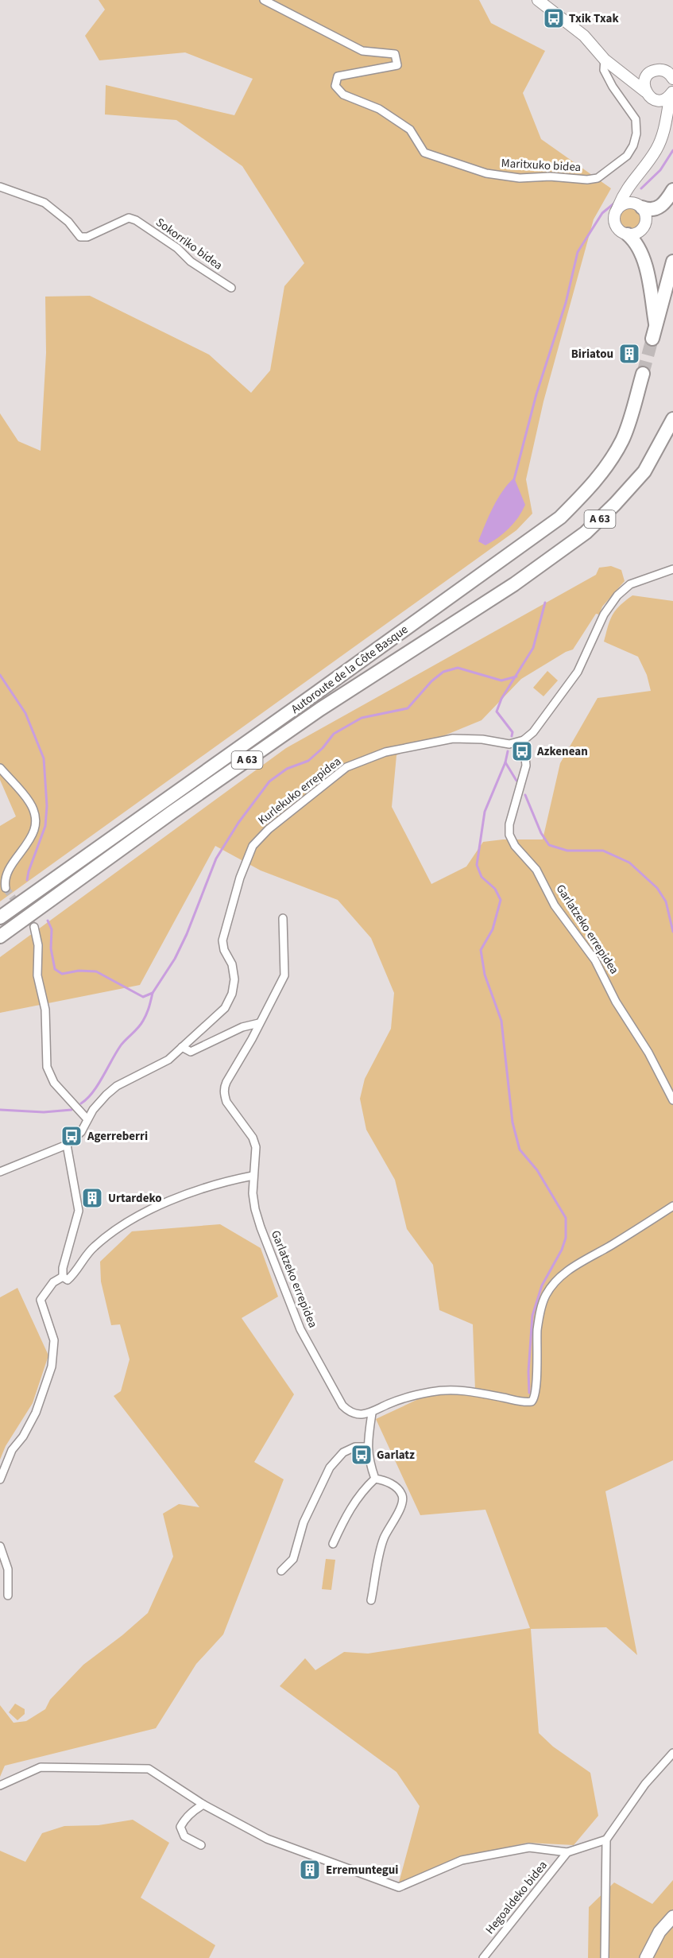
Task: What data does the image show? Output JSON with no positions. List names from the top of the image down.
{
  "streets": {
    "highway": ["A 63", "Autoroute de la Côte Basque"],
    "street": [
      "Maritxuko bidea",
      "Sokorriko bidea",
      "Kurlekuko errepidea",
      "Garlatzeko errepidea",
      "Hegoaldeko bidea"
    ]
  },
  "crossings": [
    ["Kurlekuko errepidea", "Garlatzeko errepidea"]
  ],
  "places": {
    "bus stop": [
      "Txik Txak",
      "Azkenean",
      "Agerreberri",
      "Garlatz"
    ],
    "building": ["Biriatou", "Urtardeko", "Erremuntegui"]
  }
}
